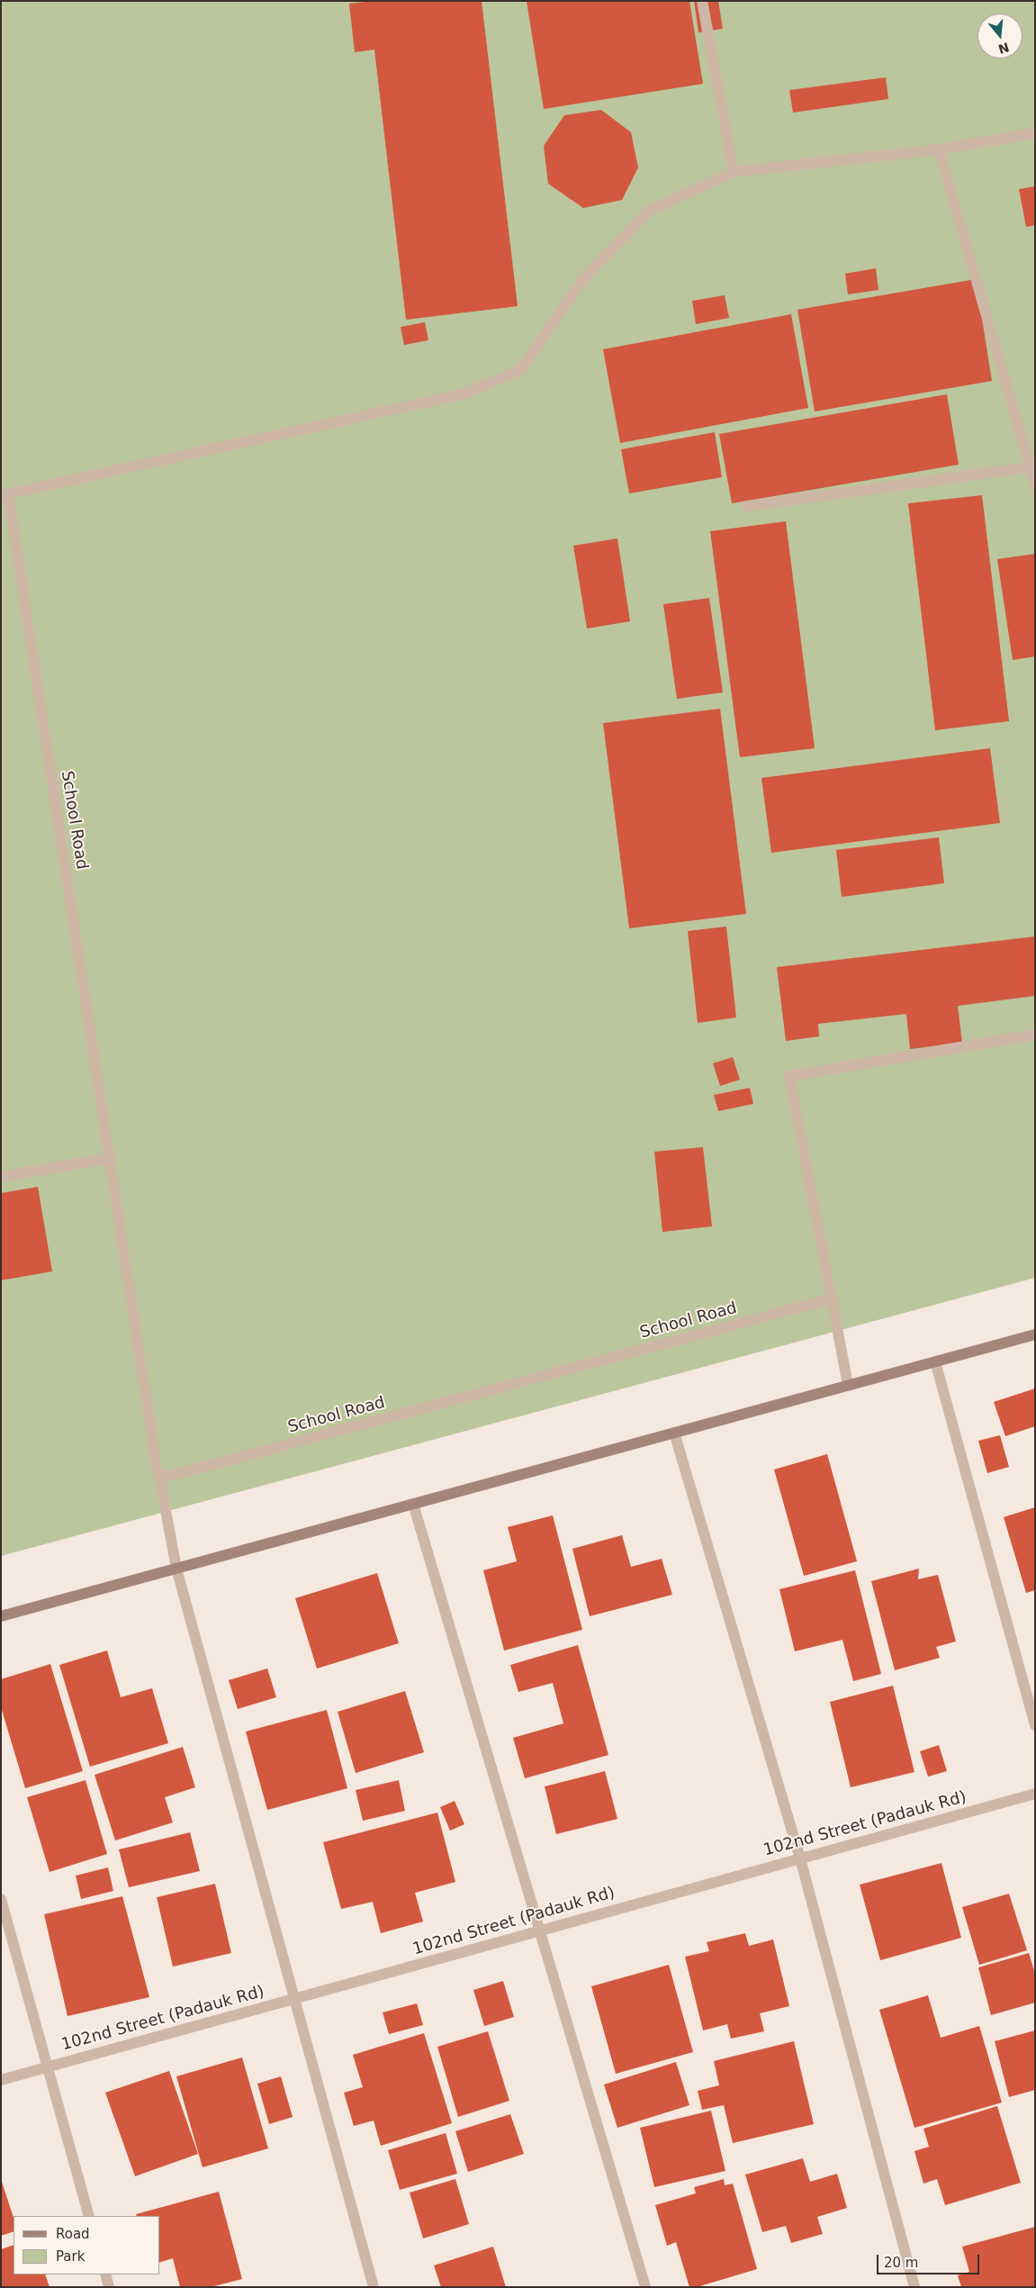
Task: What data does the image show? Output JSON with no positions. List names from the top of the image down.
{
  "streets": {
    "lane": ["School Road", "102nd Street (Padauk Rd)"]
  },
  "legend": ["Road", "Park"],
  "scale_bar": "20 m",
  "north": "bottom"
}
